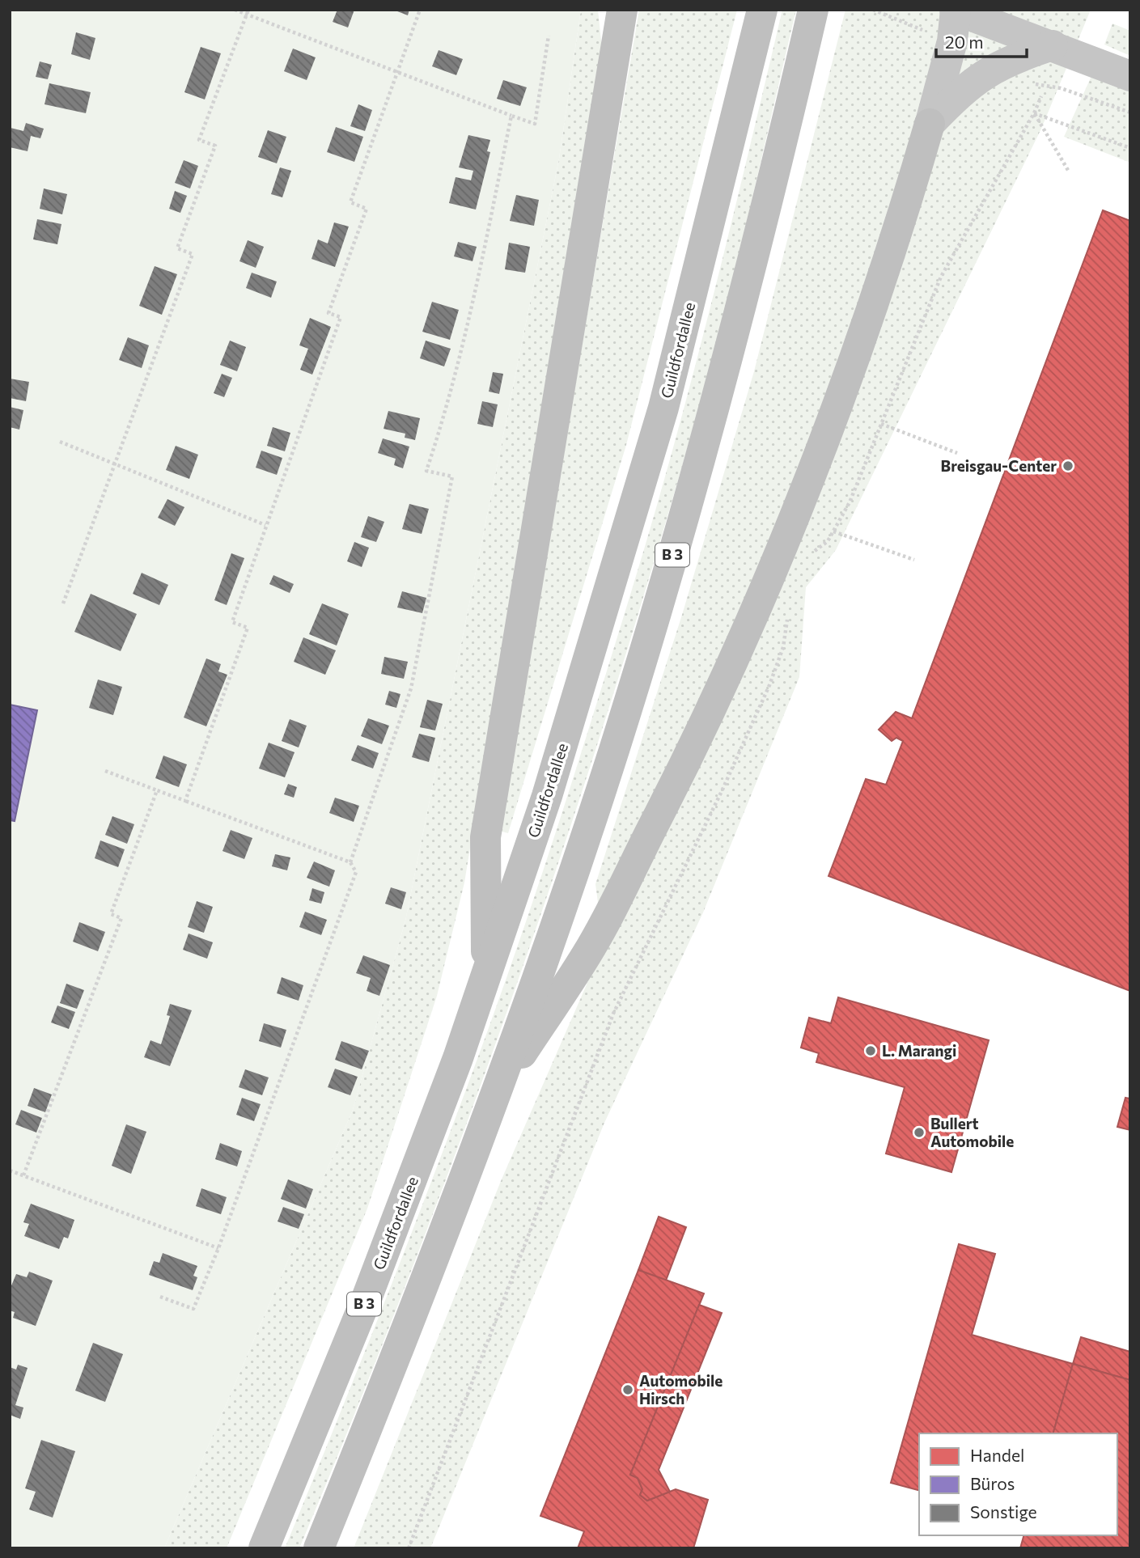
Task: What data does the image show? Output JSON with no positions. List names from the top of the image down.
{
  "streets": {
    "highway": ["Guildfordallee", "B 3"]
  },
  "crossings": [
    ["Guildfordallee", "B 3"]
  ],
  "places": [
    "Breisgau-Center",
    "L. Marangi",
    "Bullert Automobile",
    "Automobile Hirsch"
  ],
  "legend": ["Handel", "Büros", "Sonstige"],
  "scale_bar": "20 m"
}
